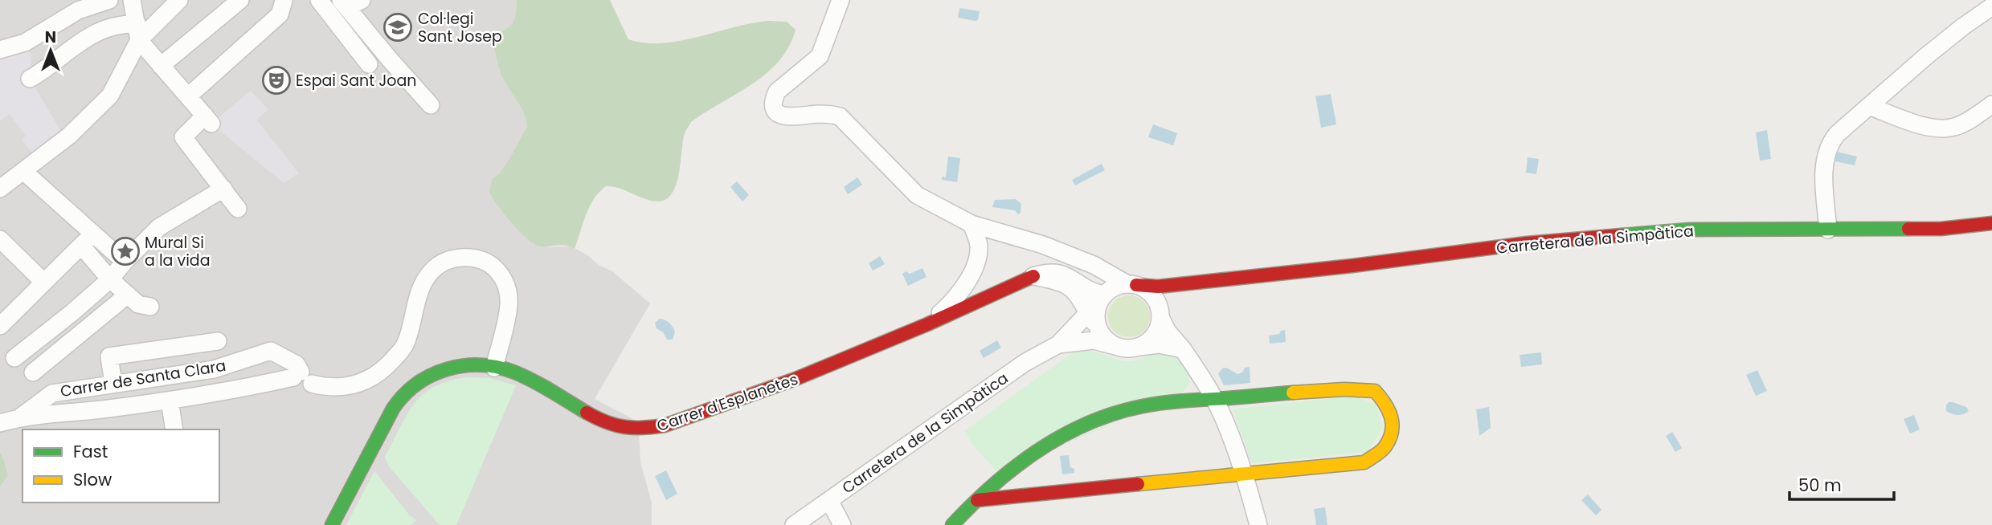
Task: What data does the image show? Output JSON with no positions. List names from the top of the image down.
{
  "streets": {
    "street": ["Carretera de la Simpàtica", "Carrer de Santa Clara", "Carrer d'Esplanetes"]
  },
  "crossings": [
    ["Carretera de la Simpàtica", "Carrer d'Esplanetes"]
  ],
  "places": {
    "school or university": ["Col·legi Sant Josep"],
    "theatre": ["Espai Sant Joan"],
    "place": ["Mural Si a la vida"]
  },
  "legend": ["Fast", "Slow"],
  "scale_bar": "50 m",
  "north": "top"
}
